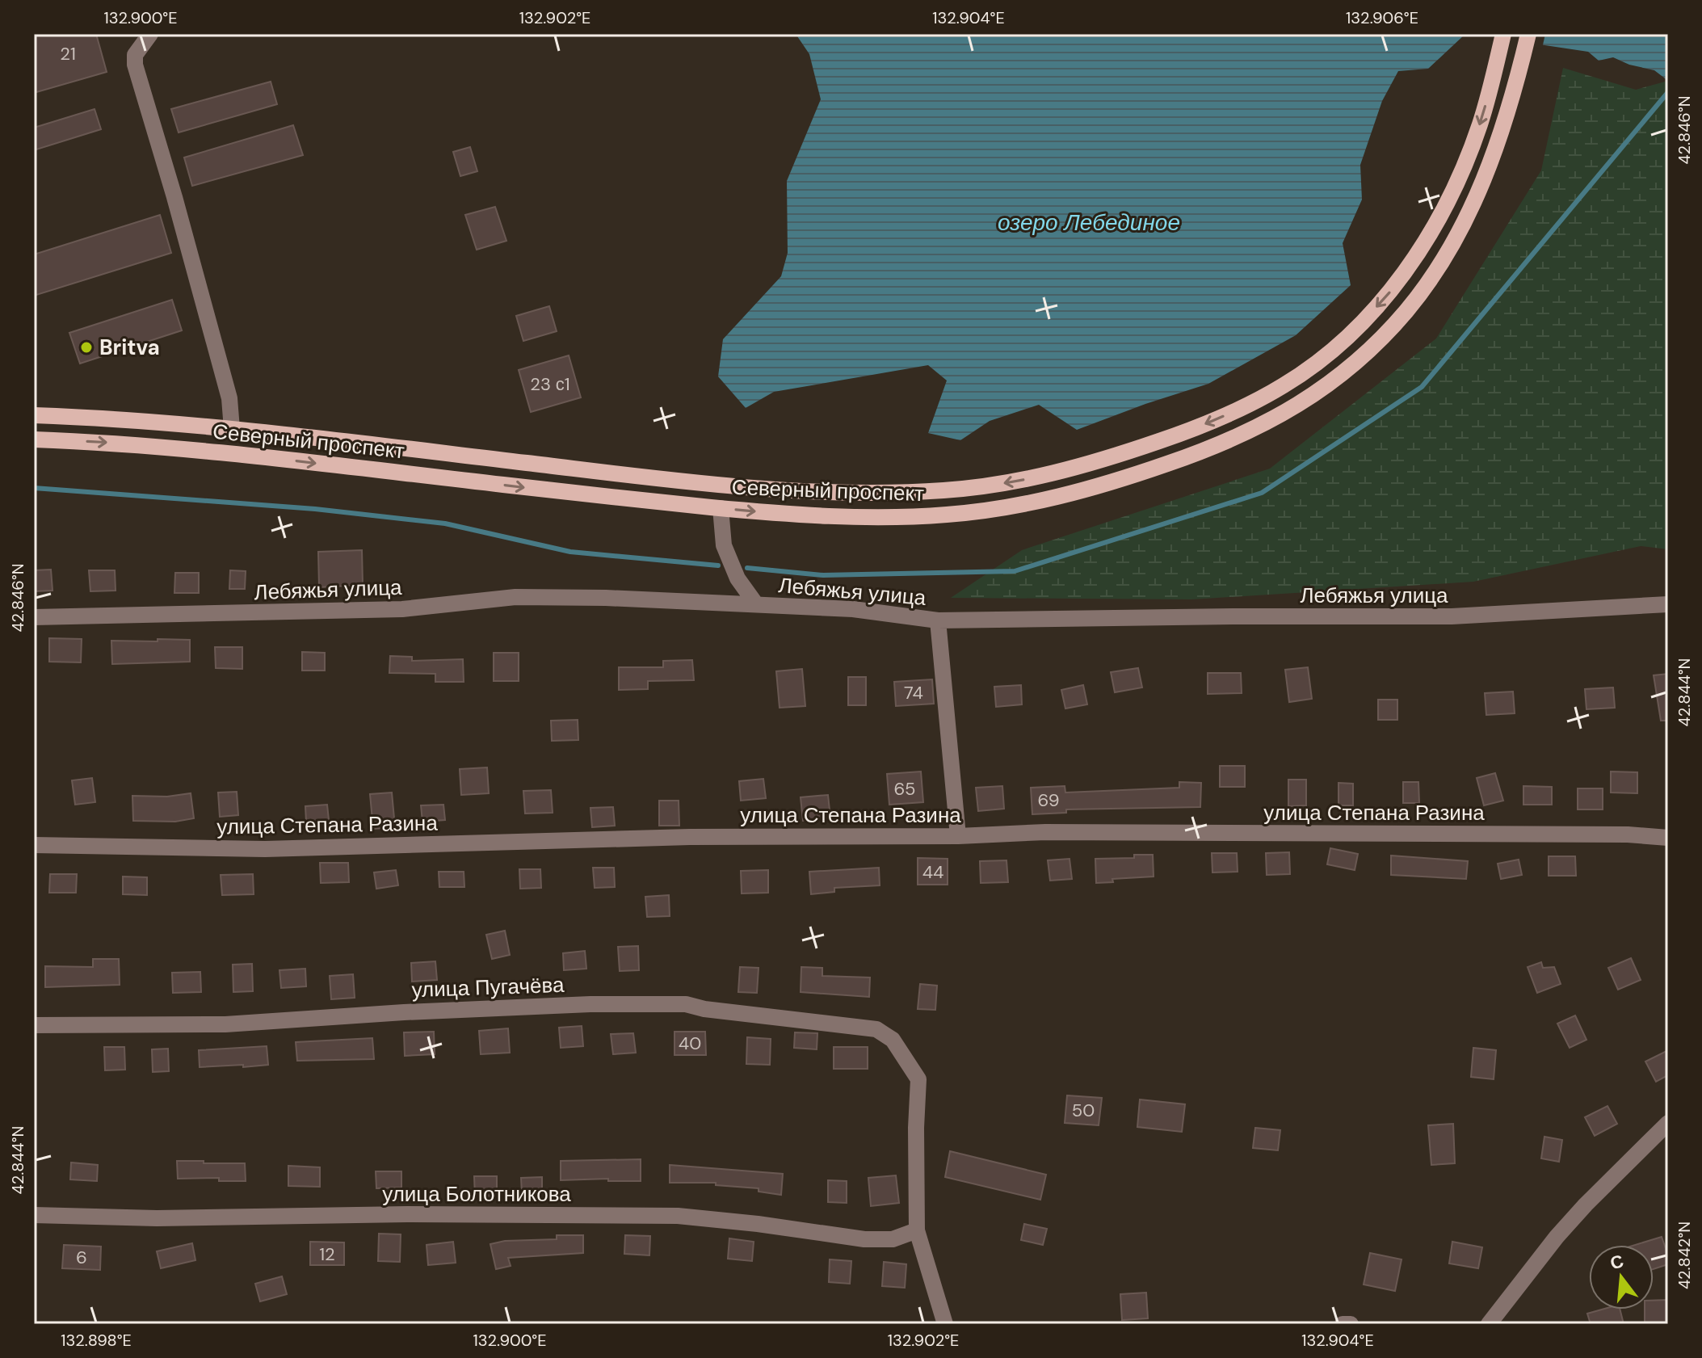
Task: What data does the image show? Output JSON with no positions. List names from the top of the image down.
{
  "streets": {
    "main road": ["Северный проспект"],
    "street": [
      "Лебяжья улица",
      "улица Степана Разина",
      "улица Пугачёва",
      "улица Болотникова"
    ]
  },
  "crossings": [
    ["улица Пугачёва", "улица Болотникова"]
  ],
  "water": ["озеро Лебединое"],
  "places": ["Britva"],
  "house_numbers": [
    "21",
    "23 с1",
    "74",
    "65",
    "69",
    "44",
    "40",
    "50",
    "12",
    "6"
  ],
  "north": "top",
  "coordinates": [
    "132.900°E",
    "132.902°E",
    "132.904°E",
    "132.906°E",
    "42.846°N",
    "42.844°N",
    "42.842°N",
    "132.898°E"
  ]
}
